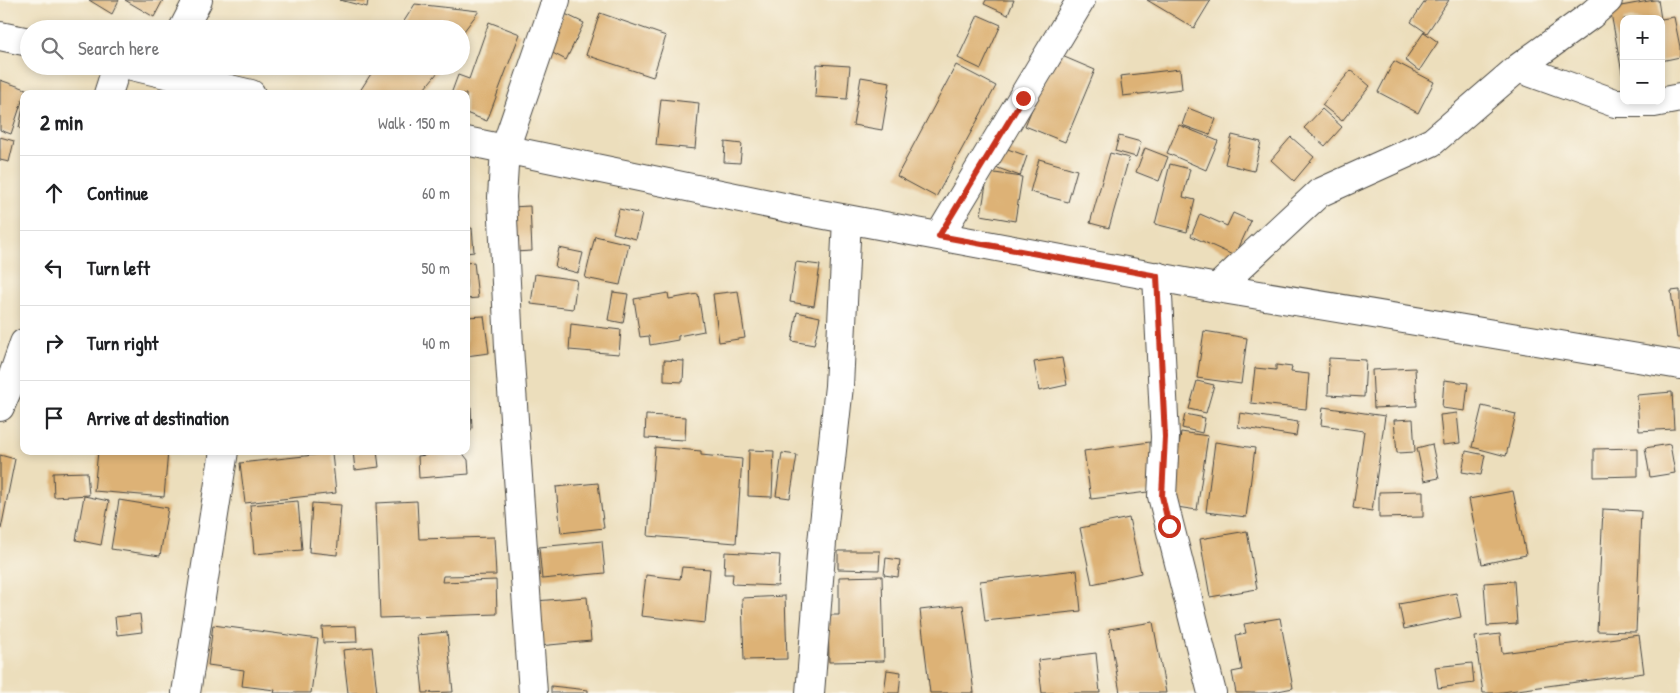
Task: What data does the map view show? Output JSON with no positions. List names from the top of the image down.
{
  "page": {
    "map_buttons": ["+", "−"],
    "search": "Search here",
    "heading": ["2 min", "Walk · 150 m"],
    "list": [
      ["Continue", "60 m"],
      ["Turn left", "50 m"],
      ["Turn right", "40 m"],
      "Arrive at destination"
    ]
  }
}
